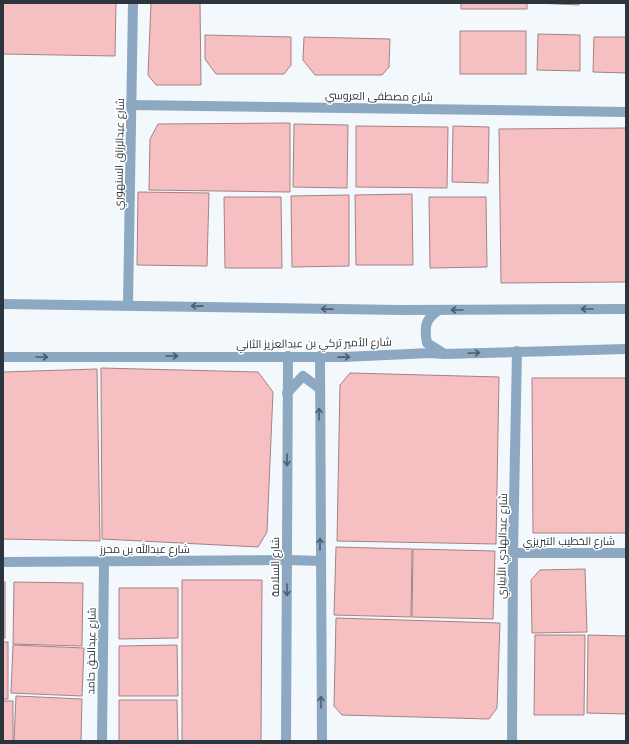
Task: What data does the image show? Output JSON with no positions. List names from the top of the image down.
{
  "streets": {
    "street": [
      "شارع مصطفى العروسي",
      "شارع عبدالرزاق السنهوري",
      "شارع الأمير تركي بن عبدالعزيز الثاني",
      "شارع الخطيب التبريزي",
      "شارع عبدالهادي الأبياري",
      "شارع عبدالله بن محرز",
      "شارع السلامة",
      "شارع عبدالحق حامد"
    ]
  },
  "crossings": [
    ["شارع مصطفى العروسي", "شارع عبدالرزاق السنهوري"],
    ["شارع الأمير تركي بن عبدالعزيز الثاني", "شارع عبدالهادي الأبياري"],
    ["شارع الأمير تركي بن عبدالعزيز الثاني", "شارع السلامة"],
    ["شارع الخطيب التبريزي", "شارع عبدالهادي الأبياري"],
    ["شارع عبدالله بن محرز", "شارع السلامة"],
    ["شارع عبدالله بن محرز", "شارع عبدالحق حامد"]
  ]
}
